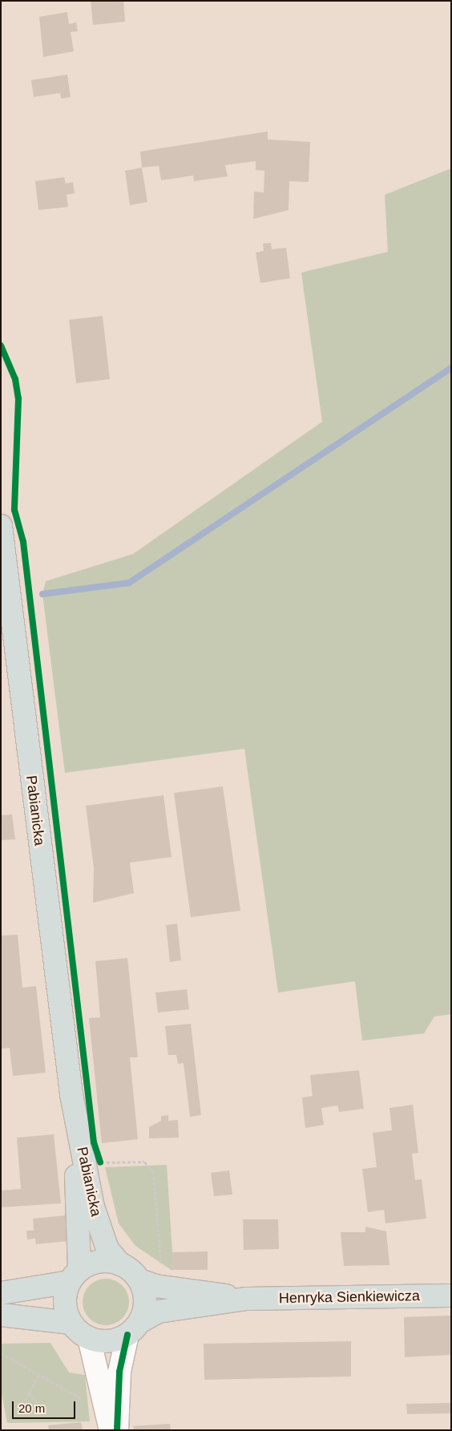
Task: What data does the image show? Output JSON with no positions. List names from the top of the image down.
{
  "streets": {
    "main road": ["Pabianicka", "Henryka Sienkiewicza"]
  },
  "crossings": [
    ["Pabianicka", "Henryka Sienkiewicza"]
  ],
  "scale_bar": "20 m"
}
